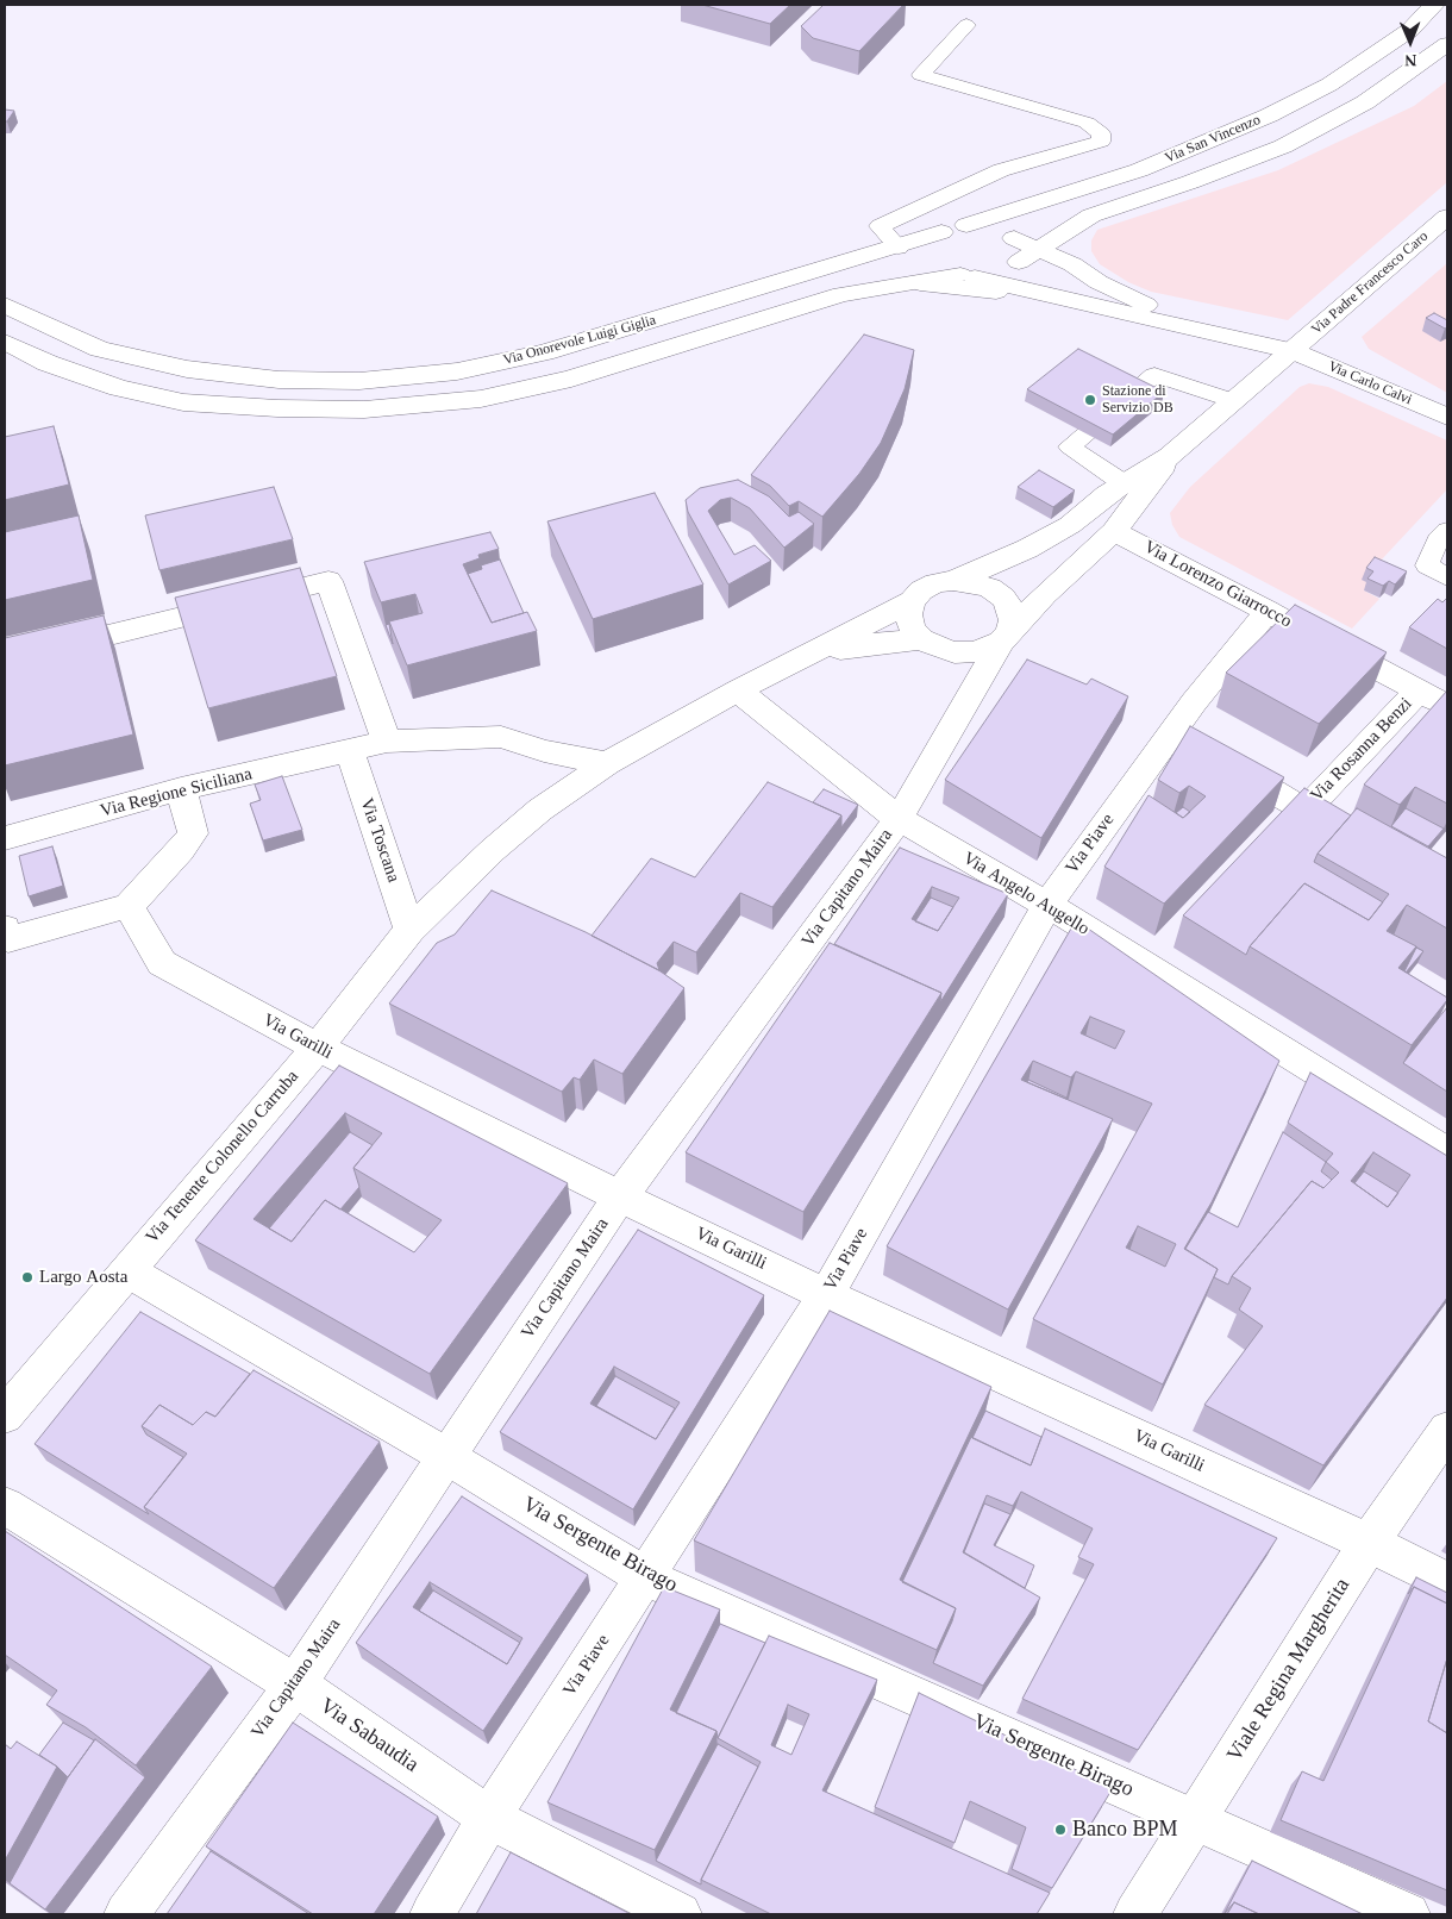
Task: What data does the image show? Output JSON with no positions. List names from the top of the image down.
{
  "streets": {
    "street": [
      "Via San Vincenzo",
      "Via Padre Francesco Caro",
      "Via Onorevole Luigi Giglia",
      "Via Carlo Calvi",
      "Via Lorenzo Giarrocco",
      "Via Rosanna Benzi",
      "Via Regione Siciliana",
      "Via Toscana",
      "Via Piave",
      "Via Capitano Maira",
      "Via Angelo Augello",
      "Via Garilli",
      "Via Tenente Colonello Carruba",
      "Via Sergente Birago",
      "Viale Regina Margherita",
      "Via Sabaudia"
    ]
  },
  "crossings": [
    ["Via San Vincenzo", "Via Onorevole Luigi Giglia"],
    ["Via Padre Francesco Caro", "Via Carlo Calvi"],
    ["Via Padre Francesco Caro", "Via Capitano Maira"],
    ["Via Lorenzo Giarrocco", "Via Rosanna Benzi"],
    ["Via Lorenzo Giarrocco", "Via Piave"],
    ["Via Lorenzo Giarrocco", "Via Capitano Maira"],
    ["Via Rosanna Benzi", "Via Piave"],
    ["Via Regione Siciliana", "Via Toscana"],
    ["Via Regione Siciliana", "Via Tenente Colonello Carruba"],
    ["Via Toscana", "Via Tenente Colonello Carruba"],
    ["Via Piave", "Via Angelo Augello"],
    ["Via Piave", "Via Garilli"],
    ["Via Piave", "Via Sergente Birago"],
    ["Via Piave", "Via Sabaudia"],
    ["Via Capitano Maira", "Via Angelo Augello"],
    ["Via Capitano Maira", "Via Garilli"],
    ["Via Capitano Maira", "Via Sergente Birago"],
    ["Via Capitano Maira", "Via Sabaudia"],
    ["Via Angelo Augello", "Via Tenente Colonello Carruba"],
    ["Via Garilli", "Via Tenente Colonello Carruba"],
    ["Via Garilli", "Viale Regina Margherita"],
    ["Via Tenente Colonello Carruba", "Via Sergente Birago"],
    ["Via Sergente Birago", "Viale Regina Margherita"]
  ],
  "places": ["Stazione di Servizio DB", "Largo Aosta", "Banco BPM"],
  "north": "bottom"
}
